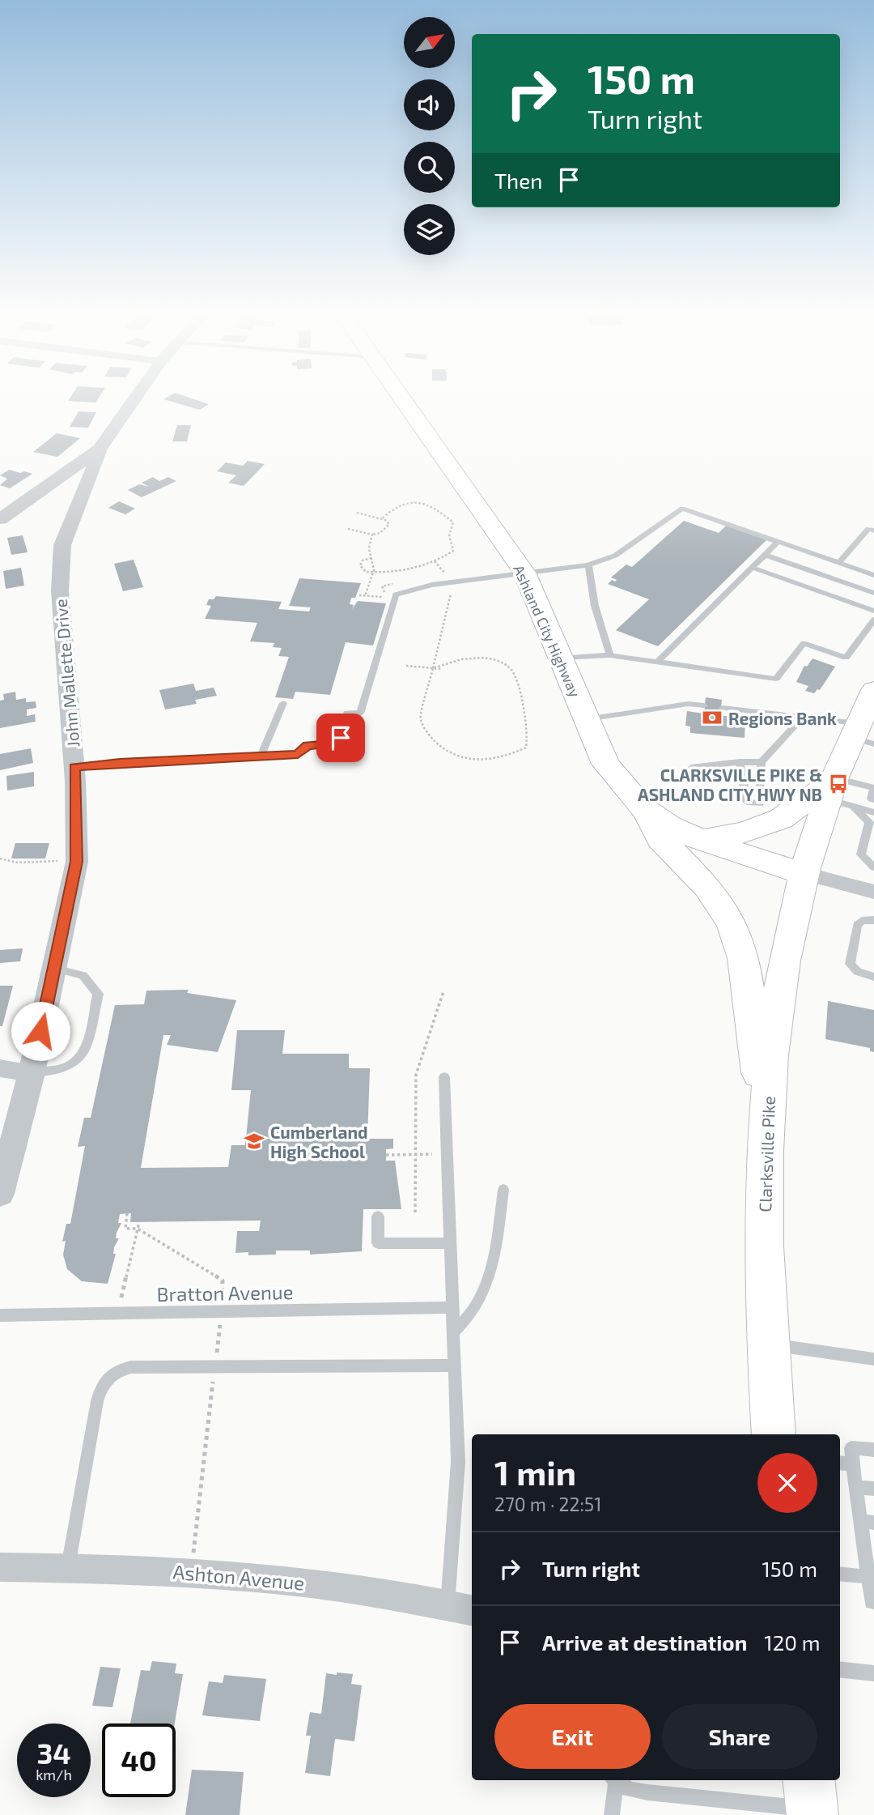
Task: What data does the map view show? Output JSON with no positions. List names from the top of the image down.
{
  "streets": {
    "main road": ["Ashland City Highway", "Clarksville Pike"],
    "street": ["John Mallette Drive", "Ashton Avenue"],
    "lane": ["Bratton Avenue"]
  },
  "crossings": [
    ["Ashland City Highway", "Clarksville Pike"]
  ],
  "places": {
    "bank": ["Regions Bank"],
    "bus stop": ["CLARKSVILLE PIKE & ASHLAND CITY HWY NB"],
    "school or university": ["Cumberland High School"]
  },
  "north": "top right",
  "page": {
    "turn": ["150 m", "Turn right"],
    "then": "Then",
    "heading": ["1 min", "270 m · 22:51"],
    "list": [
      {
        "name": "Turn right",
        "value": "150 m"
      },
      {
        "name": "Arrive at destination",
        "value": "120 m"
      }
    ],
    "buttons": ["Exit", "Share"],
    "speed": "34 km/h",
    "limit": "40"
  }
}
